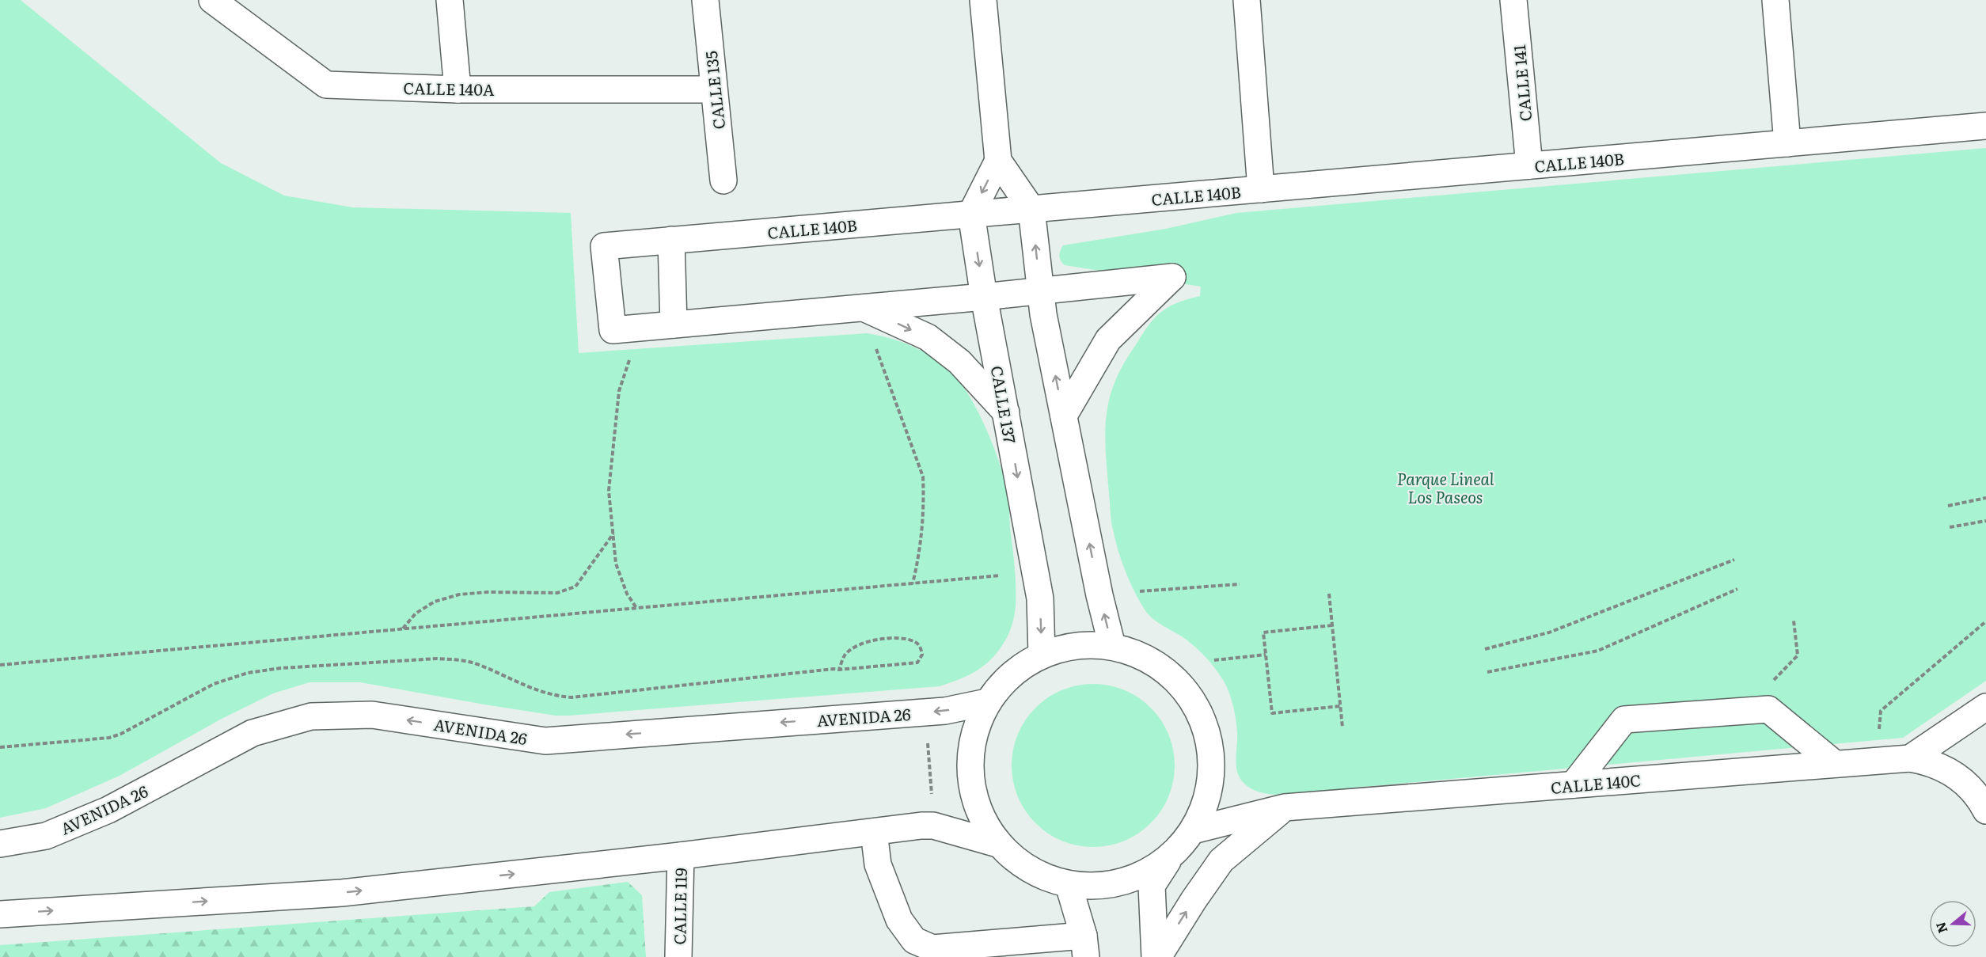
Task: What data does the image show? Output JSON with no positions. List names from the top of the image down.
{
  "streets": {
    "street": [
      "CALLE 141",
      "CALLE 140A",
      "CALLE 135",
      "CALLE 140B",
      "CALLE 137",
      "AVENIDA 26",
      "CALLE 140C",
      "CALLE 119"
    ]
  },
  "crossings": [
    ["CALLE 141", "CALLE 140B"],
    ["CALLE 140A", "CALLE 135"],
    ["CALLE 140B", "CALLE 137"]
  ],
  "parks": ["Parque Lineal Los Paseos"],
  "north": "left"
}
